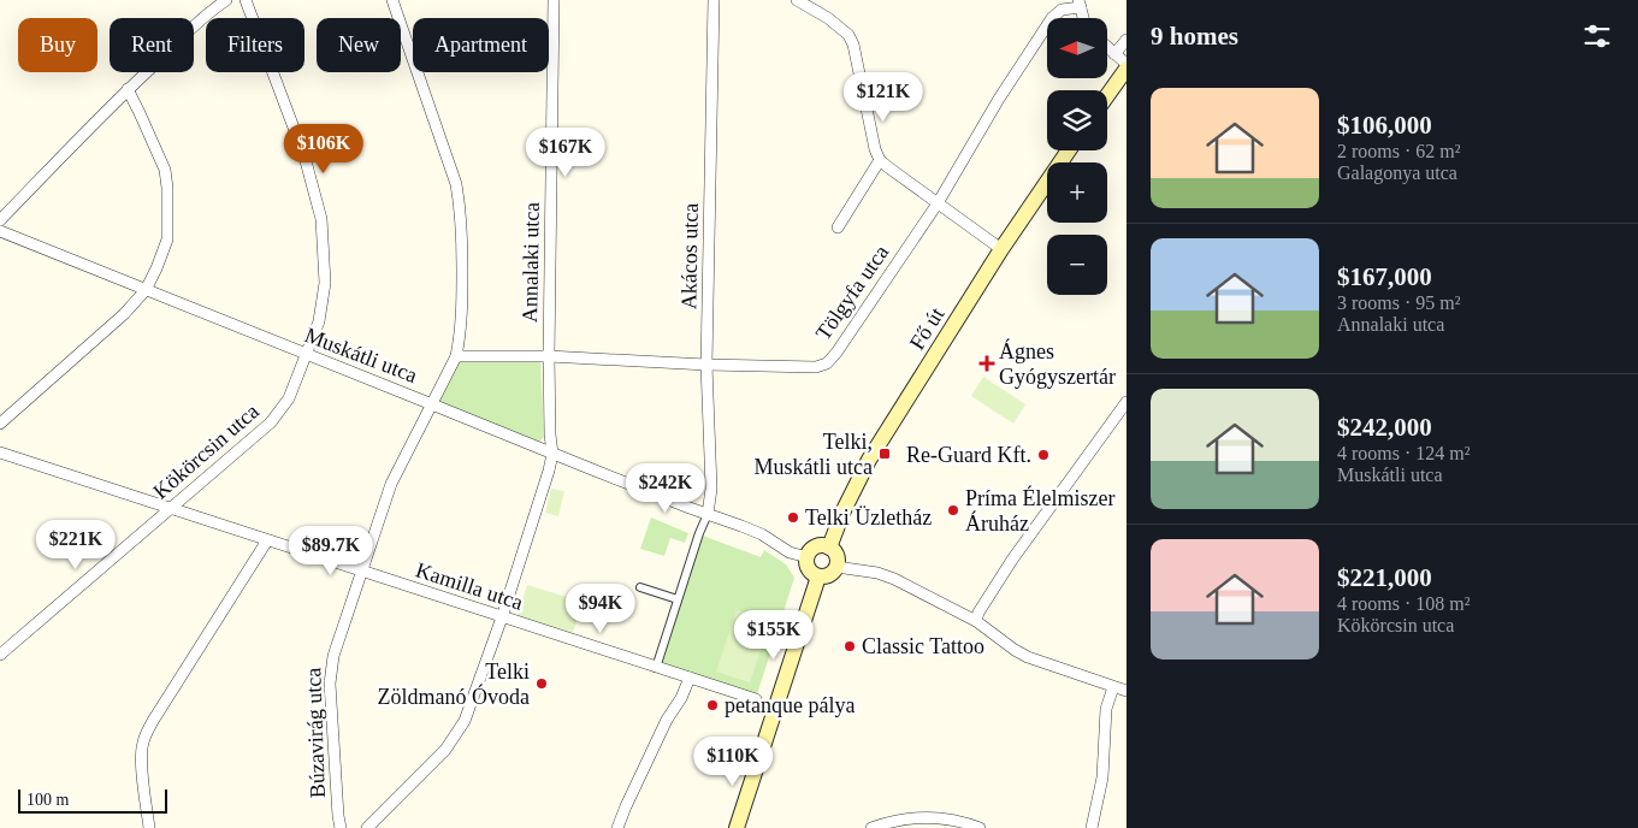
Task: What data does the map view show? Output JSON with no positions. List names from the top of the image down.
{
  "streets": {
    "main road": ["Fő út"],
    "street": [
      "Akácos utca",
      "Annalaki utca",
      "Tölgyfa utca",
      "Muskátli utca",
      "Kökörcsin utca",
      "Kamilla utca",
      "Búzavirág utca"
    ]
  },
  "crossings": [
    ["Akácos utca", "Tölgyfa utca"],
    ["Akácos utca", "Muskátli utca"],
    ["Annalaki utca", "Tölgyfa utca"],
    ["Annalaki utca", "Muskátli utca"],
    ["Annalaki utca", "Kamilla utca"],
    ["Tölgyfa utca", "Búzavirág utca"],
    ["Fő út", "Muskátli utca"],
    ["Muskátli utca", "Kökörcsin utca"],
    ["Muskátli utca", "Búzavirág utca"],
    ["Kökörcsin utca", "Kamilla utca"],
    ["Kamilla utca", "Búzavirág utca"]
  ],
  "places": {
    "health": ["Ágnes Gyógyszertár"],
    "transit": ["Telki, Muskátli utca"],
    "other": [
      "Re-Guard Kft.",
      "Príma Élelmiszer Áruház",
      "Telki Üzletház",
      "Classic Tattoo",
      "Telki Zöldmanó Óvoda",
      "petanque pálya"
    ]
  },
  "scale_bar": "100 m",
  "north": "left",
  "page": {
    "heading": "9 homes",
    "map_buttons": ["+", "−"],
    "chip": [
      "Buy",
      "Rent",
      "Filters",
      "New",
      "Apartment"
    ],
    "price": [
      "$121K",
      "$106K",
      "$167K",
      "$242K",
      "$221K",
      "$89.7K",
      "$94K",
      "$155K",
      "$110K"
    ],
    "list": [
      {
        "name": "$106,000",
        "note": "2 rooms · 62 m² · Galagonya utca"
      },
      {
        "name": "$167,000",
        "note": "3 rooms · 95 m² · Annalaki utca"
      },
      {
        "name": "$242,000",
        "note": "4 rooms · 124 m² · Muskátli utca"
      },
      {
        "name": "$221,000",
        "note": "4 rooms · 108 m² · Kökörcsin utca"
      }
    ],
    "scale": "100 m"
  }
}
